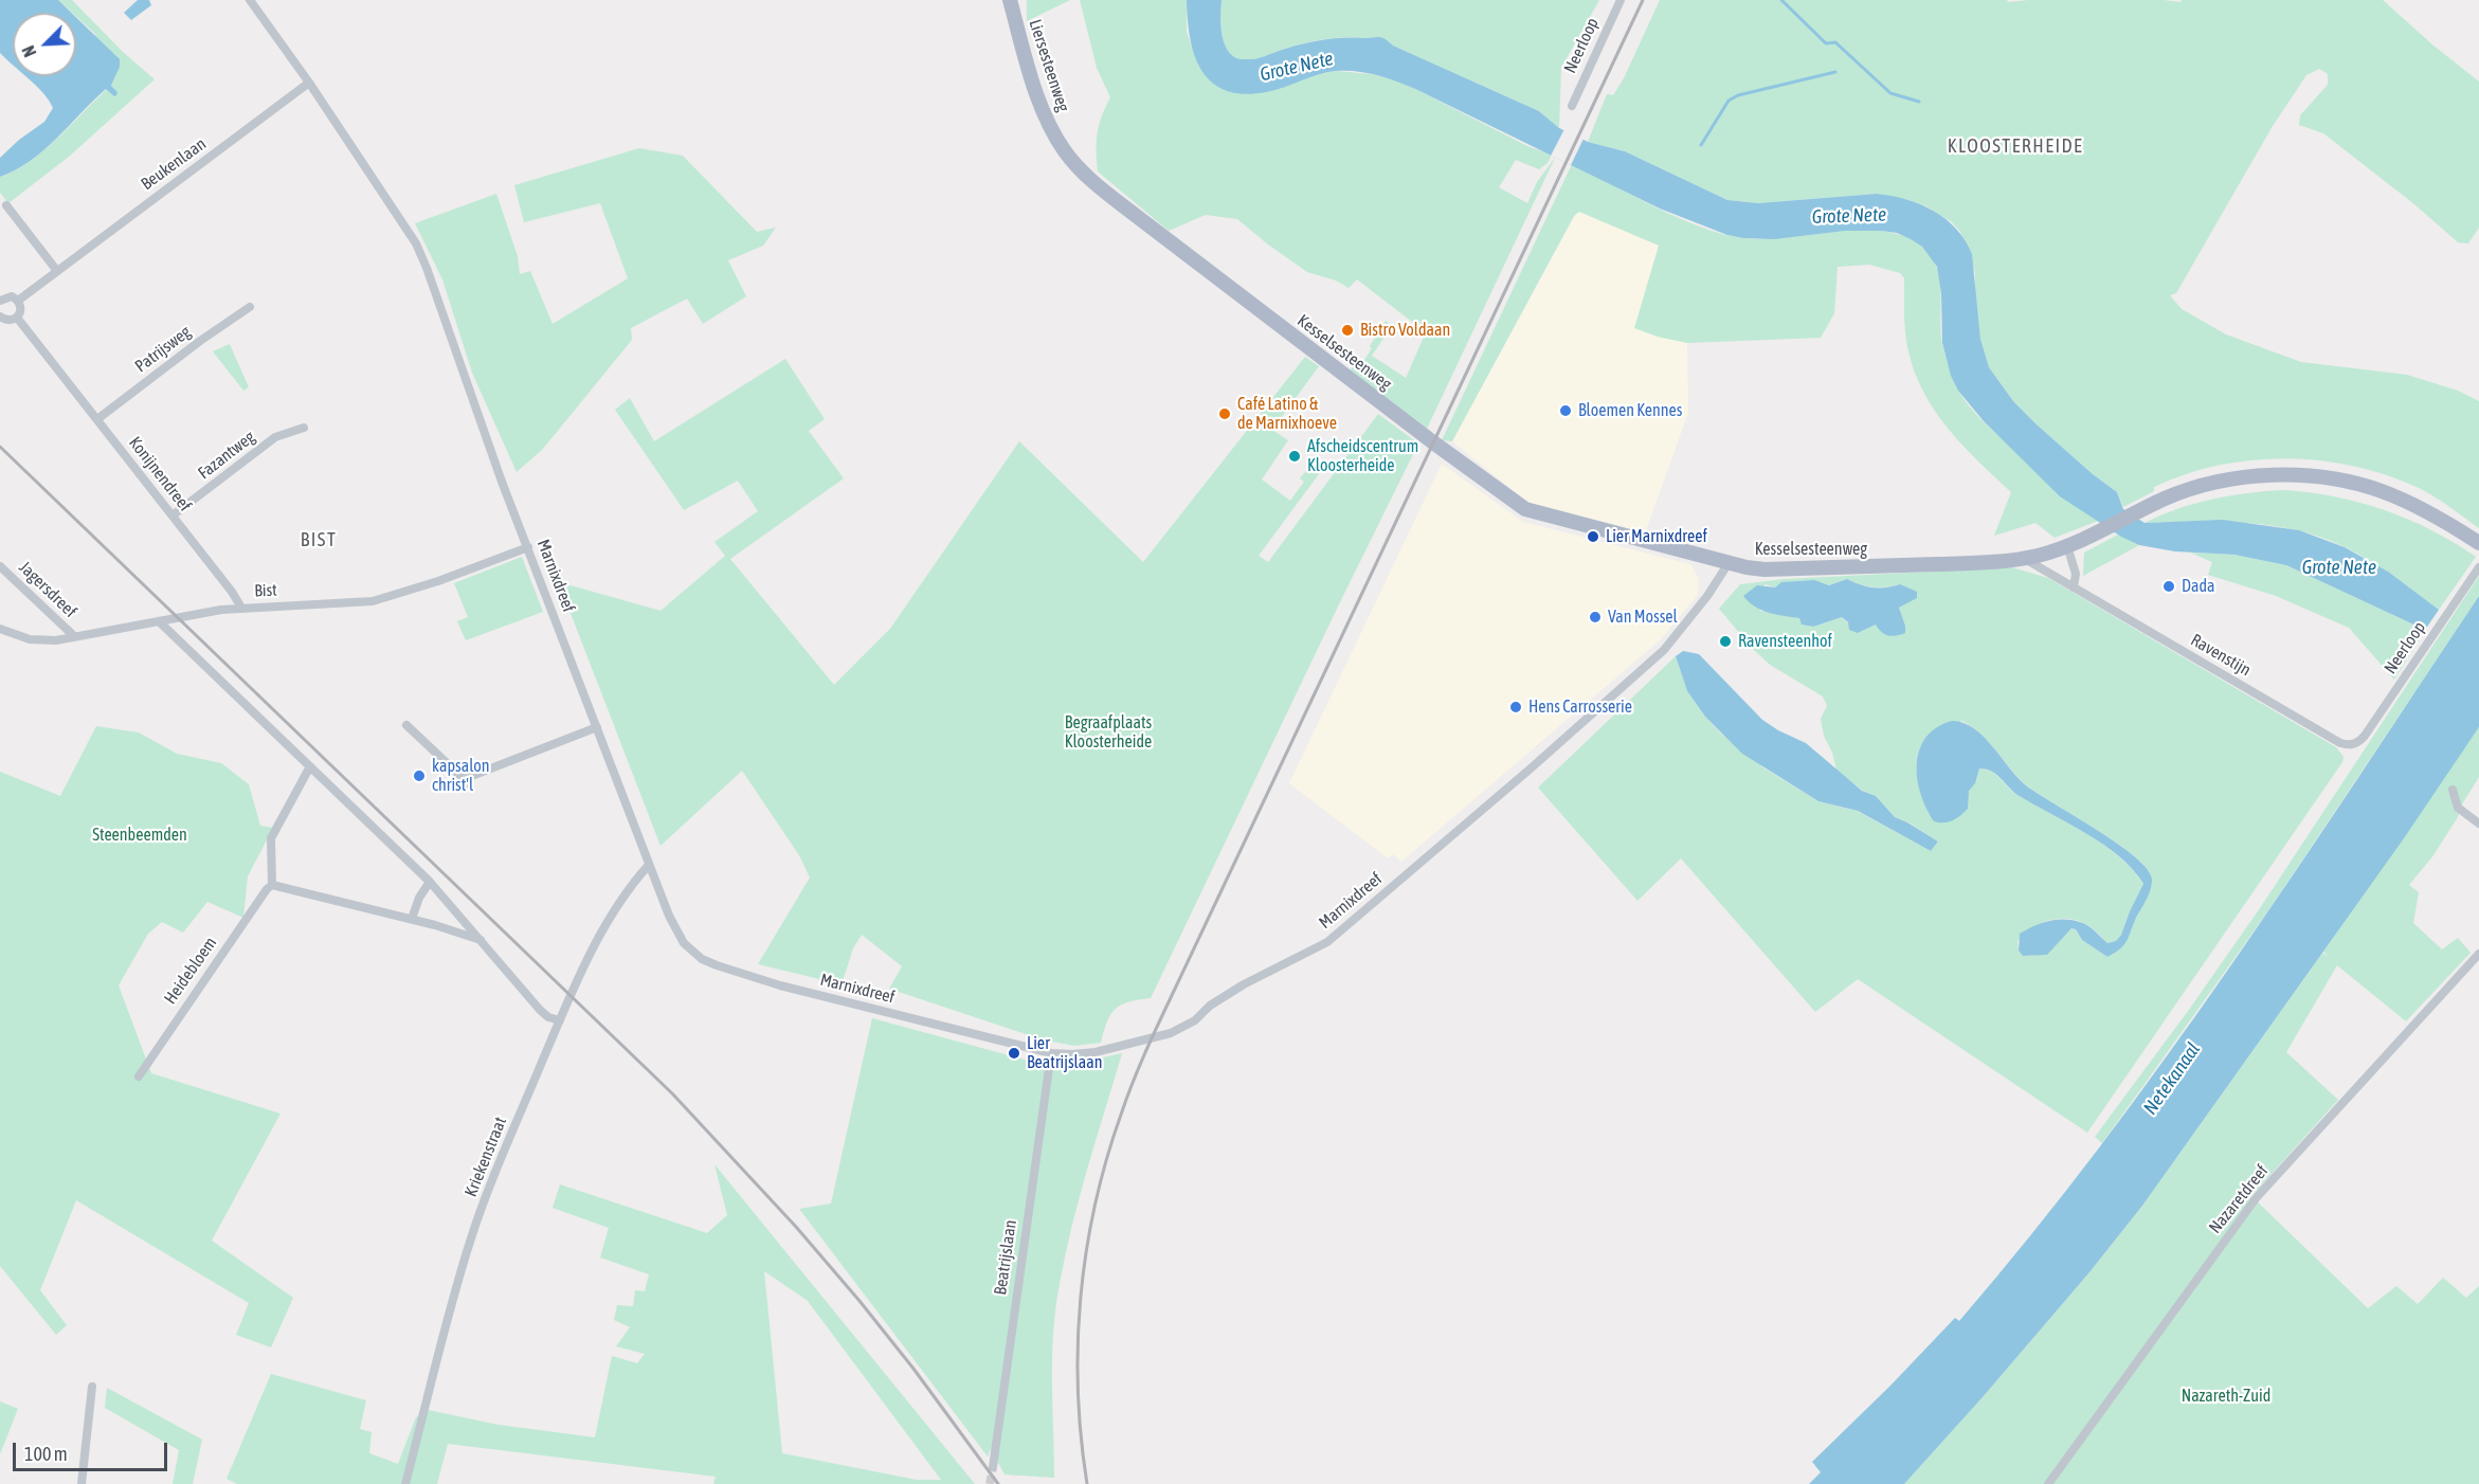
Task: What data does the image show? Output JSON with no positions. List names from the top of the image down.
{
  "streets": {
    "main road": ["Liersesteenweg", "Kesselsesteenweg"],
    "street": [
      "Neerloop",
      "Beukenlaan",
      "Patrijsweg",
      "Fazantweg",
      "Konijnendreef",
      "Marnixdreef",
      "Jagersdreef",
      "Bist",
      "Ravenstijn",
      "Heidebloem",
      "Kriekenstraat",
      "Nazaretdreef",
      "Beatrijslaan"
    ]
  },
  "crossings": [
    ["Neerloop", "Ravenstijn"],
    ["Liersesteenweg", "Kesselsesteenweg"],
    ["Beukenlaan", "Marnixdreef"],
    ["Patrijsweg", "Konijnendreef"],
    ["Kesselsesteenweg", "Marnixdreef"],
    ["Kesselsesteenweg", "Ravenstijn"],
    ["Fazantweg", "Konijnendreef"],
    ["Konijnendreef", "Bist"],
    ["Marnixdreef", "Bist"],
    ["Marnixdreef", "Kriekenstraat"],
    ["Marnixdreef", "Beatrijslaan"],
    ["Jagersdreef", "Bist"]
  ],
  "districts": ["KLOOSTERHEIDE", "BIST"],
  "water": ["Grote Nete", "Netekanaal"],
  "parks": ["Begraafplaats Kloosterheide", "Steenbeemden", "Nazareth-Zuid"],
  "places": [
    "Bistro Voldaan",
    "Bloemen Kennes",
    "Café Latino & de Marnixhoeve",
    "Afscheidscentrum Kloosterheide",
    "Lier Marnixdreef",
    "Dada",
    "Van Mossel",
    "Ravensteenhof",
    "Hens Carrosserie",
    "kapsalon christ'l",
    "Lier Beatrijslaan"
  ],
  "scale_bar": "100 m",
  "north": "bottom left"
}
